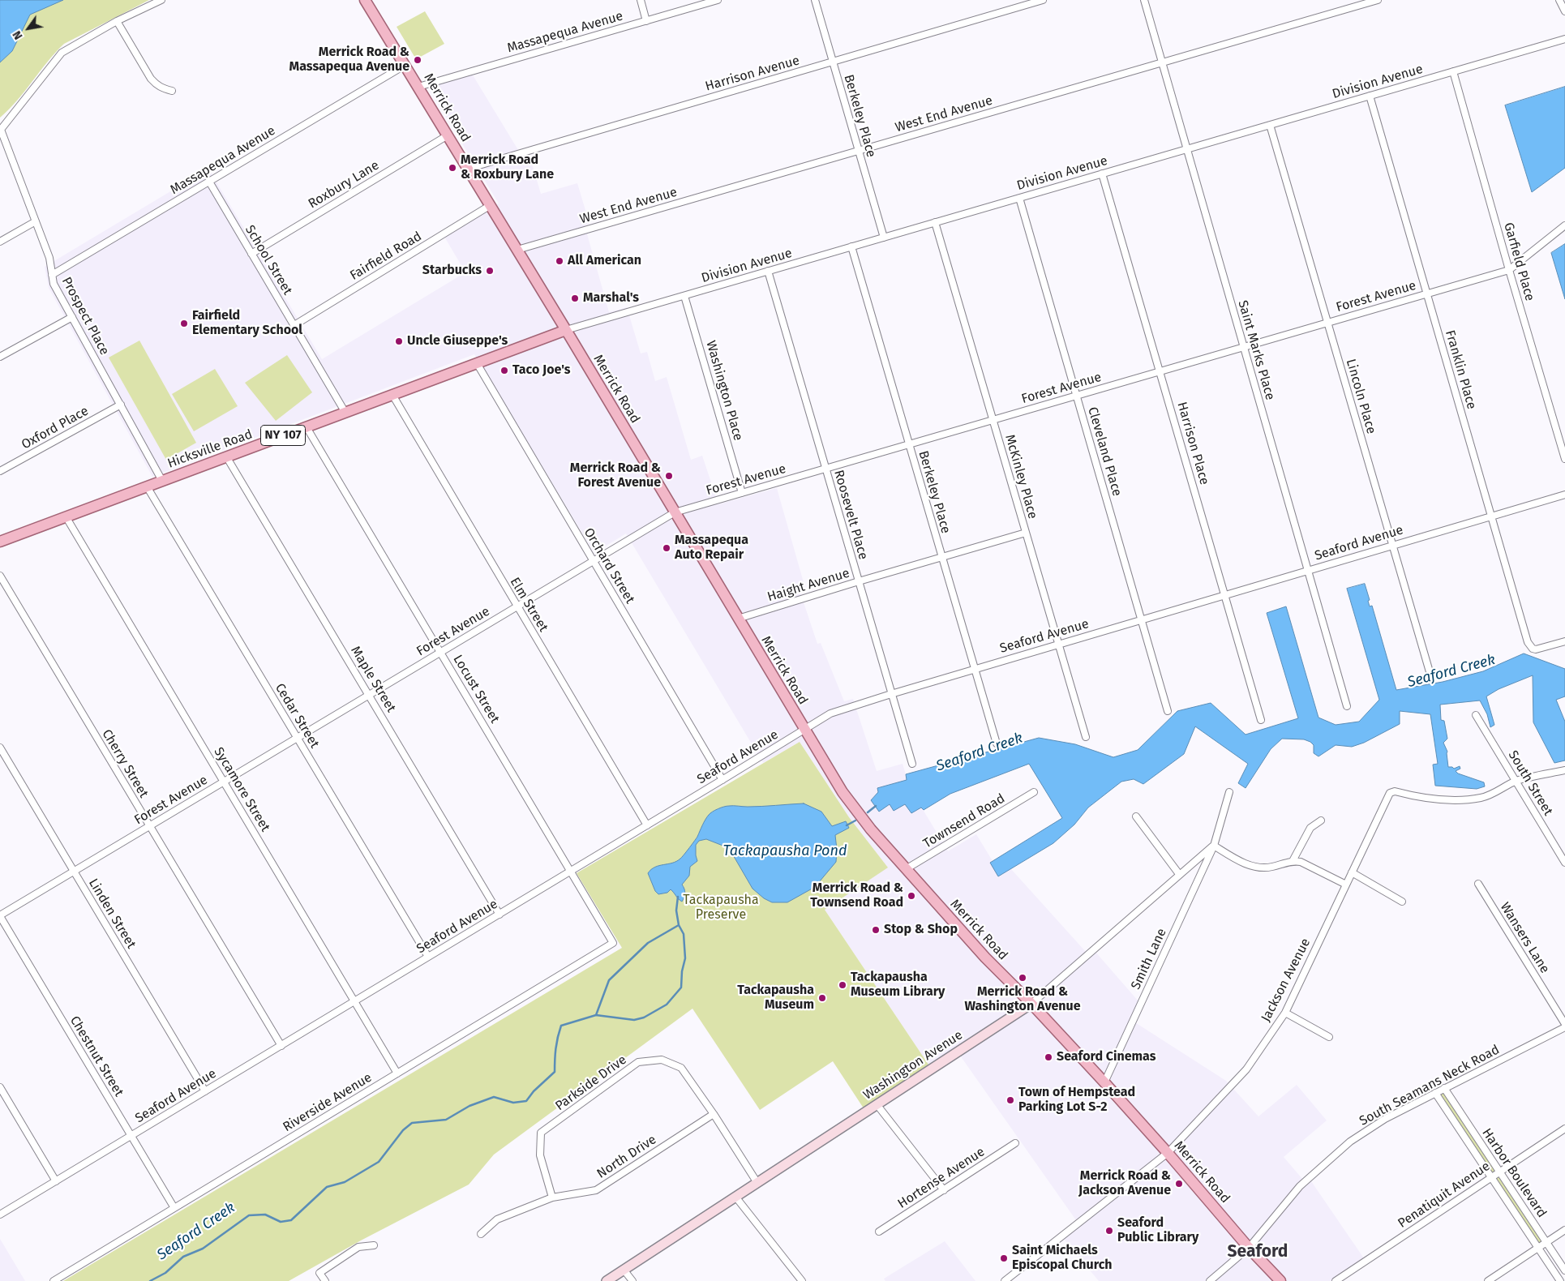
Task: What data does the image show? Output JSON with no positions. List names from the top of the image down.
{
  "streets": {
    "main road": ["Merrick Road", "NY 107", "Hicksville Road"],
    "street": [
      "Massapequa Avenue",
      "Harrison Avenue",
      "Division Avenue",
      "West End Avenue",
      "Berkeley Place",
      "Roxbury Lane",
      "Fairfield Road",
      "School Street",
      "Garfield Place",
      "Forest Avenue",
      "Prospect Place",
      "Saint Marks Place",
      "Franklin Place",
      "Washington Place",
      "Lincoln Place",
      "Oxford Place",
      "Harrison Place",
      "Cleveland Place",
      "McKinley Place",
      "Roosevelt Place",
      "Seaford Avenue",
      "Orchard Street",
      "Haight Avenue",
      "Elm Street",
      "Maple Street",
      "Locust Street",
      "Cedar Street",
      "Cherry Street",
      "South Street",
      "Sycamore Street",
      "Townsend Road",
      "Linden Street",
      "Wansers Lane",
      "Smith Lane",
      "Jackson Avenue",
      "Chestnut Street",
      "Washington Avenue",
      "Parkside Drive",
      "South Seamans Neck Road",
      "Riverside Avenue",
      "North Drive",
      "Harbor Boulevard",
      "Hortense Avenue",
      "Penatiquit Avenue"
    ]
  },
  "crossings": [
    ["Massapequa Avenue", "Merrick Road"],
    ["Massapequa Avenue", "School Street"],
    ["Massapequa Avenue", "Prospect Place"],
    ["Harrison Avenue", "Merrick Road"],
    ["Harrison Avenue", "Berkeley Place"],
    ["Division Avenue", "Merrick Road"],
    ["Division Avenue", "Berkeley Place"],
    ["Division Avenue", "Garfield Place"],
    ["Division Avenue", "Saint Marks Place"],
    ["Division Avenue", "Franklin Place"],
    ["Division Avenue", "Washington Place"],
    ["Division Avenue", "Lincoln Place"],
    ["Division Avenue", "Harrison Place"],
    ["Division Avenue", "Hicksville Road"],
    ["Division Avenue", "Cleveland Place"],
    ["Division Avenue", "McKinley Place"],
    ["Division Avenue", "Roosevelt Place"],
    ["Merrick Road", "West End Avenue"],
    ["Merrick Road", "Roxbury Lane"],
    ["Merrick Road", "Fairfield Road"],
    ["Merrick Road", "Forest Avenue"],
    ["Merrick Road", "Hicksville Road"],
    ["Merrick Road", "Seaford Avenue"],
    ["Merrick Road", "Haight Avenue"],
    ["Merrick Road", "Townsend Road"],
    ["Merrick Road", "Smith Lane"],
    ["Merrick Road", "Jackson Avenue"],
    ["Merrick Road", "Washington Avenue"],
    ["Merrick Road", "South Seamans Neck Road"],
    ["West End Avenue", "Berkeley Place"],
    ["West End Avenue", "Saint Marks Place"],
    ["Berkeley Place", "Forest Avenue"],
    ["Berkeley Place", "Seaford Avenue"],
    ["Berkeley Place", "Haight Avenue"],
    ["Roxbury Lane", "School Street"],
    ["Fairfield Road", "School Street"],
    ["School Street", "Hicksville Road"],
    ["Garfield Place", "Forest Avenue"],
    ["Forest Avenue", "Saint Marks Place"],
    ["Forest Avenue", "Franklin Place"],
    ["Forest Avenue", "Washington Place"],
    ["Forest Avenue", "Lincoln Place"],
    ["Forest Avenue", "Harrison Place"],
    ["Forest Avenue", "Cleveland Place"],
    ["Forest Avenue", "McKinley Place"],
    ["Forest Avenue", "Roosevelt Place"],
    ["Forest Avenue", "Orchard Street"],
    ["Forest Avenue", "Elm Street"],
    ["Forest Avenue", "Maple Street"],
    ["Forest Avenue", "Locust Street"],
    ["Forest Avenue", "Cedar Street"],
    ["Forest Avenue", "Cherry Street"],
    ["Forest Avenue", "Sycamore Street"],
    ["Forest Avenue", "Linden Street"],
    ["Forest Avenue", "Chestnut Street"],
    ["Prospect Place", "Oxford Place"],
    ["Prospect Place", "Hicksville Road"],
    ["Saint Marks Place", "Seaford Avenue"],
    ["Franklin Place", "Seaford Avenue"],
    ["Lincoln Place", "Seaford Avenue"],
    ["Harrison Place", "Seaford Avenue"],
    ["Hicksville Road", "Orchard Street"],
    ["Hicksville Road", "Elm Street"],
    ["Hicksville Road", "Maple Street"],
    ["Hicksville Road", "Locust Street"],
    ["Hicksville Road", "Cedar Street"],
    ["Hicksville Road", "Sycamore Street"],
    ["Cleveland Place", "Seaford Avenue"],
    ["McKinley Place", "Seaford Avenue"],
    ["McKinley Place", "Haight Avenue"],
    ["Roosevelt Place", "Seaford Avenue"],
    ["Roosevelt Place", "Haight Avenue"],
    ["Seaford Avenue", "Orchard Street"],
    ["Seaford Avenue", "Elm Street"],
    ["Seaford Avenue", "Maple Street"],
    ["Seaford Avenue", "Locust Street"],
    ["Seaford Avenue", "Cedar Street"],
    ["Seaford Avenue", "Cherry Street"],
    ["Seaford Avenue", "Sycamore Street"],
    ["Seaford Avenue", "Linden Street"],
    ["Seaford Avenue", "Chestnut Street"],
    ["Locust Street", "Riverside Avenue"],
    ["South Street", "Jackson Avenue"],
    ["Sycamore Street", "Riverside Avenue"],
    ["Smith Lane", "Washington Avenue"],
    ["Chestnut Street", "Riverside Avenue"],
    ["Washington Avenue", "Parkside Drive"],
    ["Parkside Drive", "North Drive"],
    ["South Seamans Neck Road", "Harbor Boulevard"],
    ["Harbor Boulevard", "Penatiquit Avenue"]
  ],
  "districts": ["Seaford"],
  "water": ["Seaford Creek", "Tackapausha Pond"],
  "parks": ["Tackapausha Preserve"],
  "places": [
    "Merrick Road & Massapequa Avenue",
    "Merrick Road & Roxbury Lane",
    "All American",
    "Starbucks",
    "Marshal's",
    "Fairfield Elementary School",
    "Uncle Giuseppe's",
    "Taco Joe's",
    "Merrick Road & Forest Avenue",
    "Massapequa Auto Repair",
    "Merrick Road & Townsend Road",
    "Stop & Shop",
    "Merrick Road & Washington Avenue",
    "Tackapausha Museum Library",
    "Tackapausha Museum",
    "Seaford Cinemas",
    "Town of Hempstead Parking Lot S-2",
    "Merrick Road & Jackson Avenue",
    "Seaford Public Library",
    "Saint Michaels Episcopal Church"
  ],
  "north": "bottom left"
}
